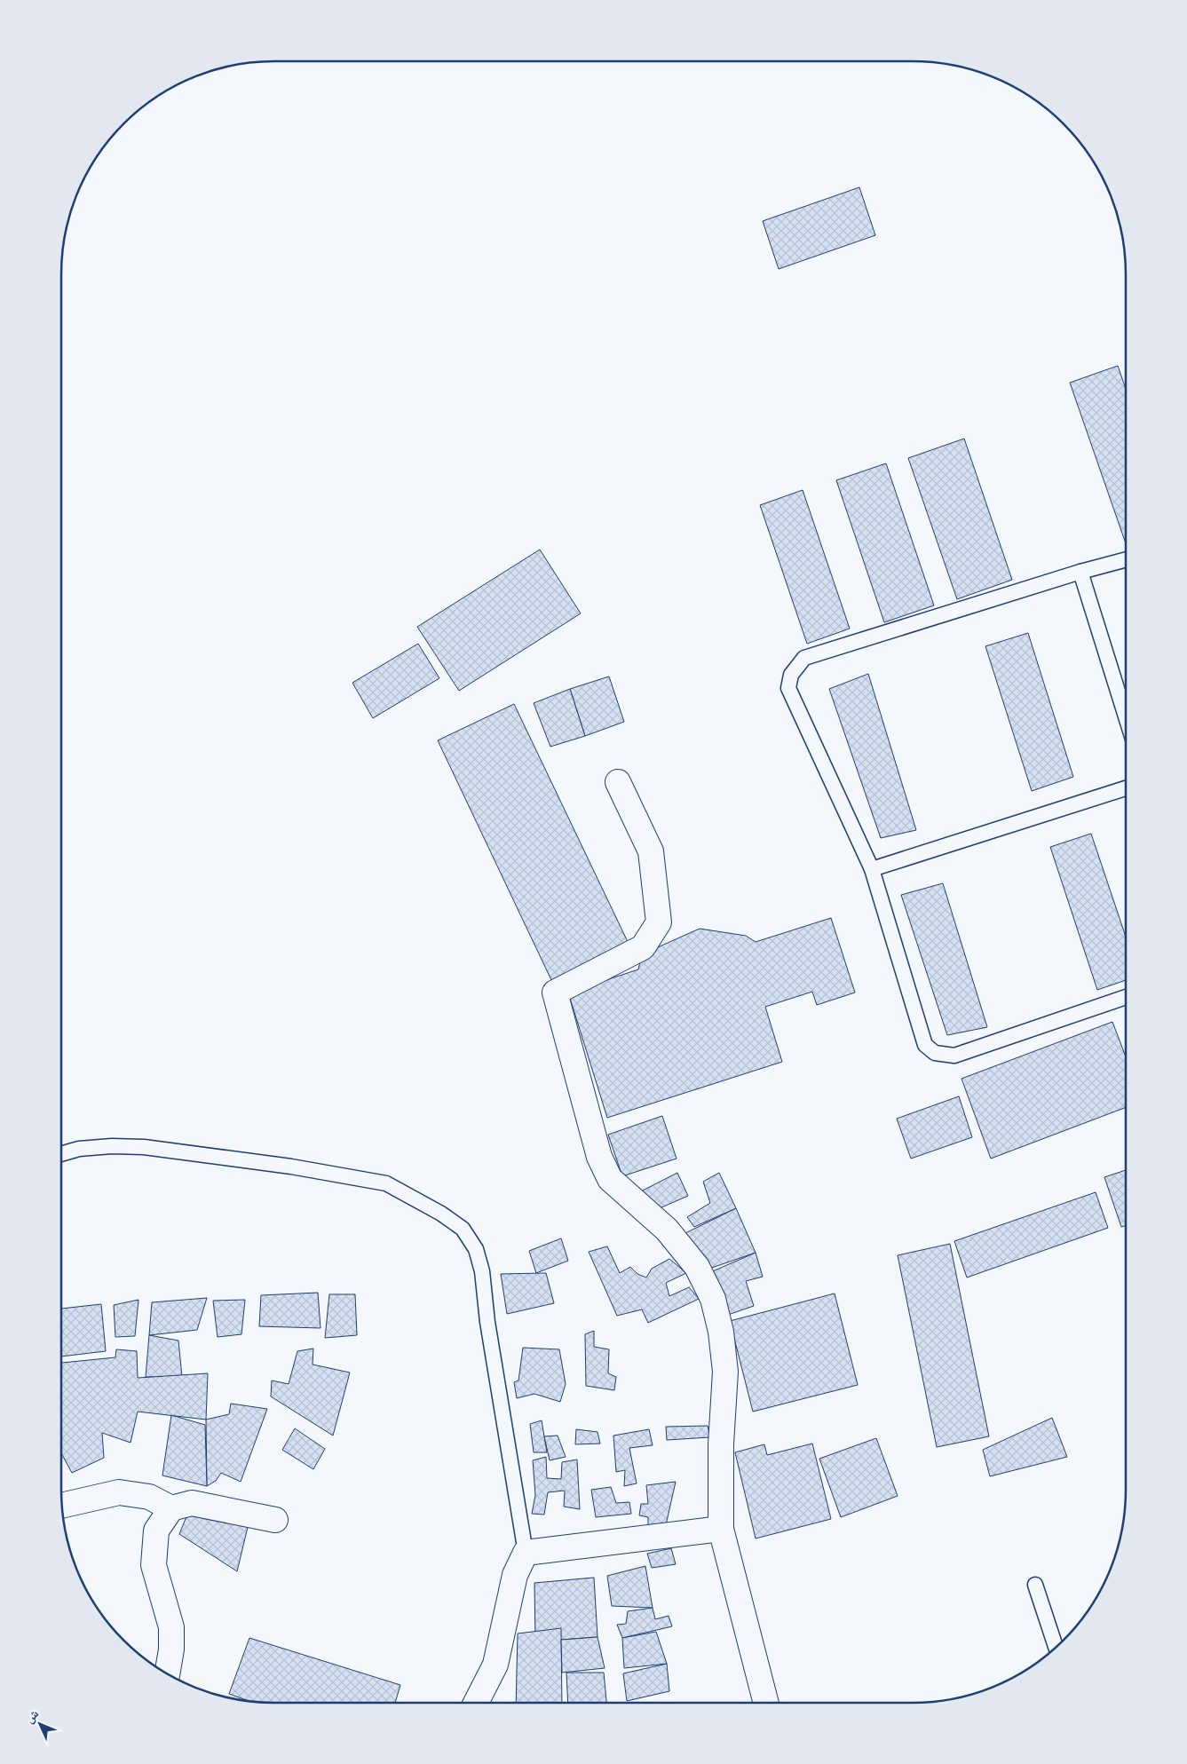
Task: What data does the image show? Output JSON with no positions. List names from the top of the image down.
{
  "north": "top left"
}
